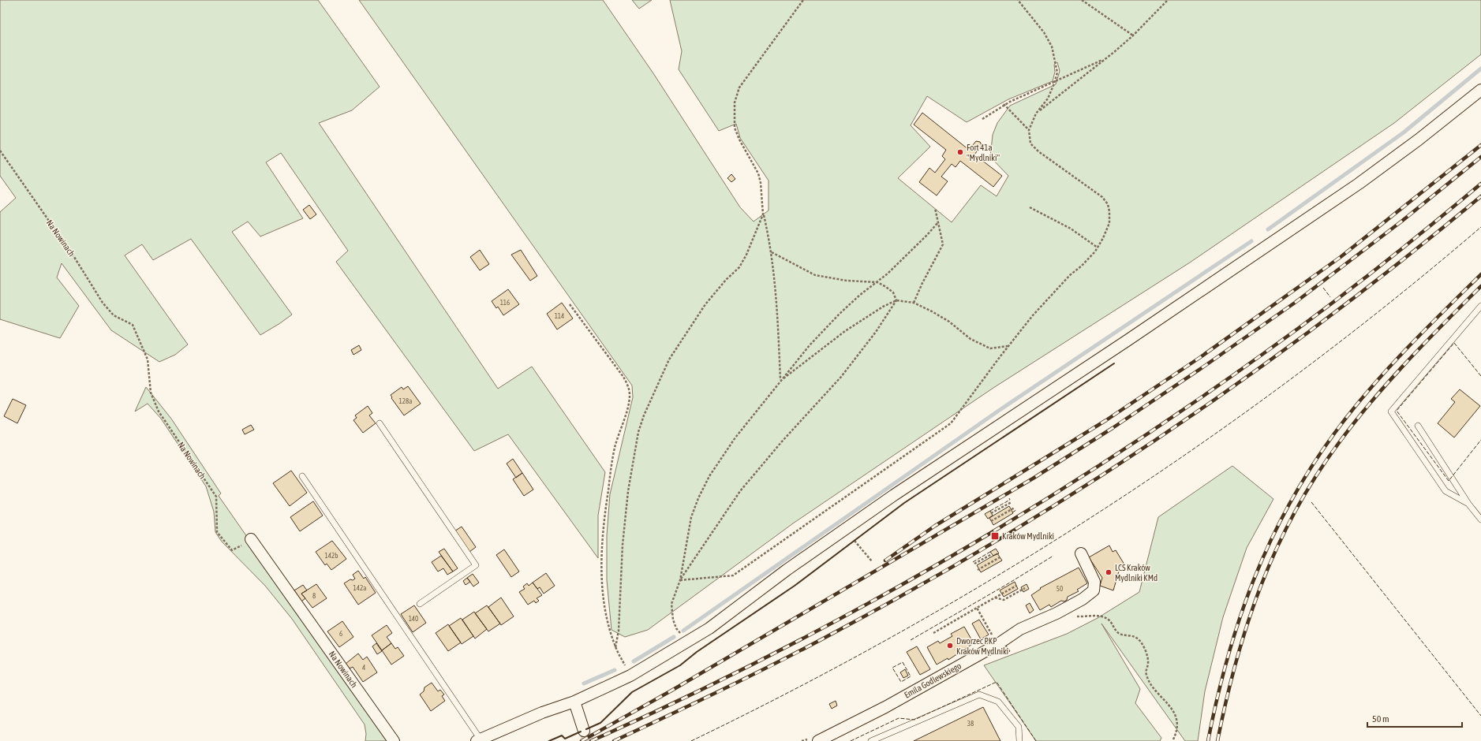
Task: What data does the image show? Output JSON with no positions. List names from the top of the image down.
{
  "streets": {
    "street": ["Na Nowinach", "Emila Godlewskiego"]
  },
  "places": {
    "other": ["Fort 41a \"Mydlniki\"", "LCS Kraków Mydlniki KMd", "Dworzec PKP Kraków Mydlniki"],
    "transit": ["Kraków Mydlniki"]
  },
  "house_numbers": [
    "116",
    "114",
    "128a",
    "142b",
    "142a",
    "50",
    "8",
    "140",
    "6",
    "4",
    "38"
  ],
  "scale_bar": "50 m"
}
